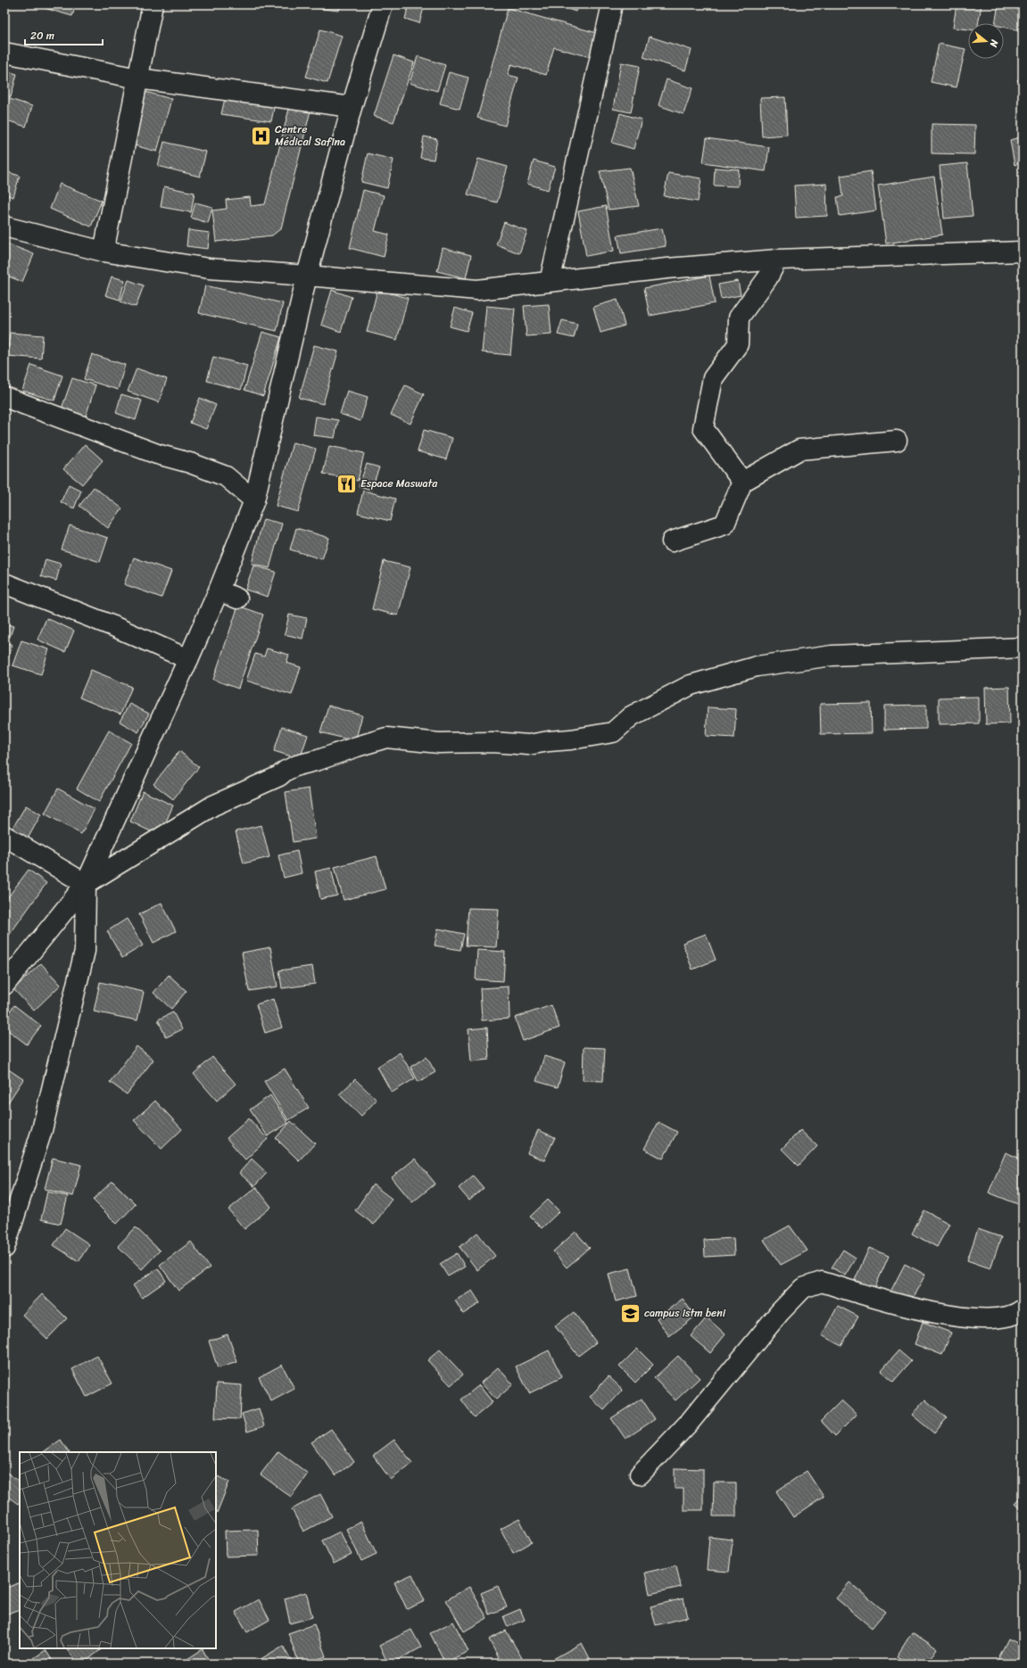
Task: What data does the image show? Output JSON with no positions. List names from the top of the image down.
{
  "places": {
    "hospital": ["Centre Médical Safina"],
    "restaurant": ["Espace Maswata"],
    "school or university": ["campus istm beni"]
  },
  "scale_bar": "20 m",
  "north": "right"
}
